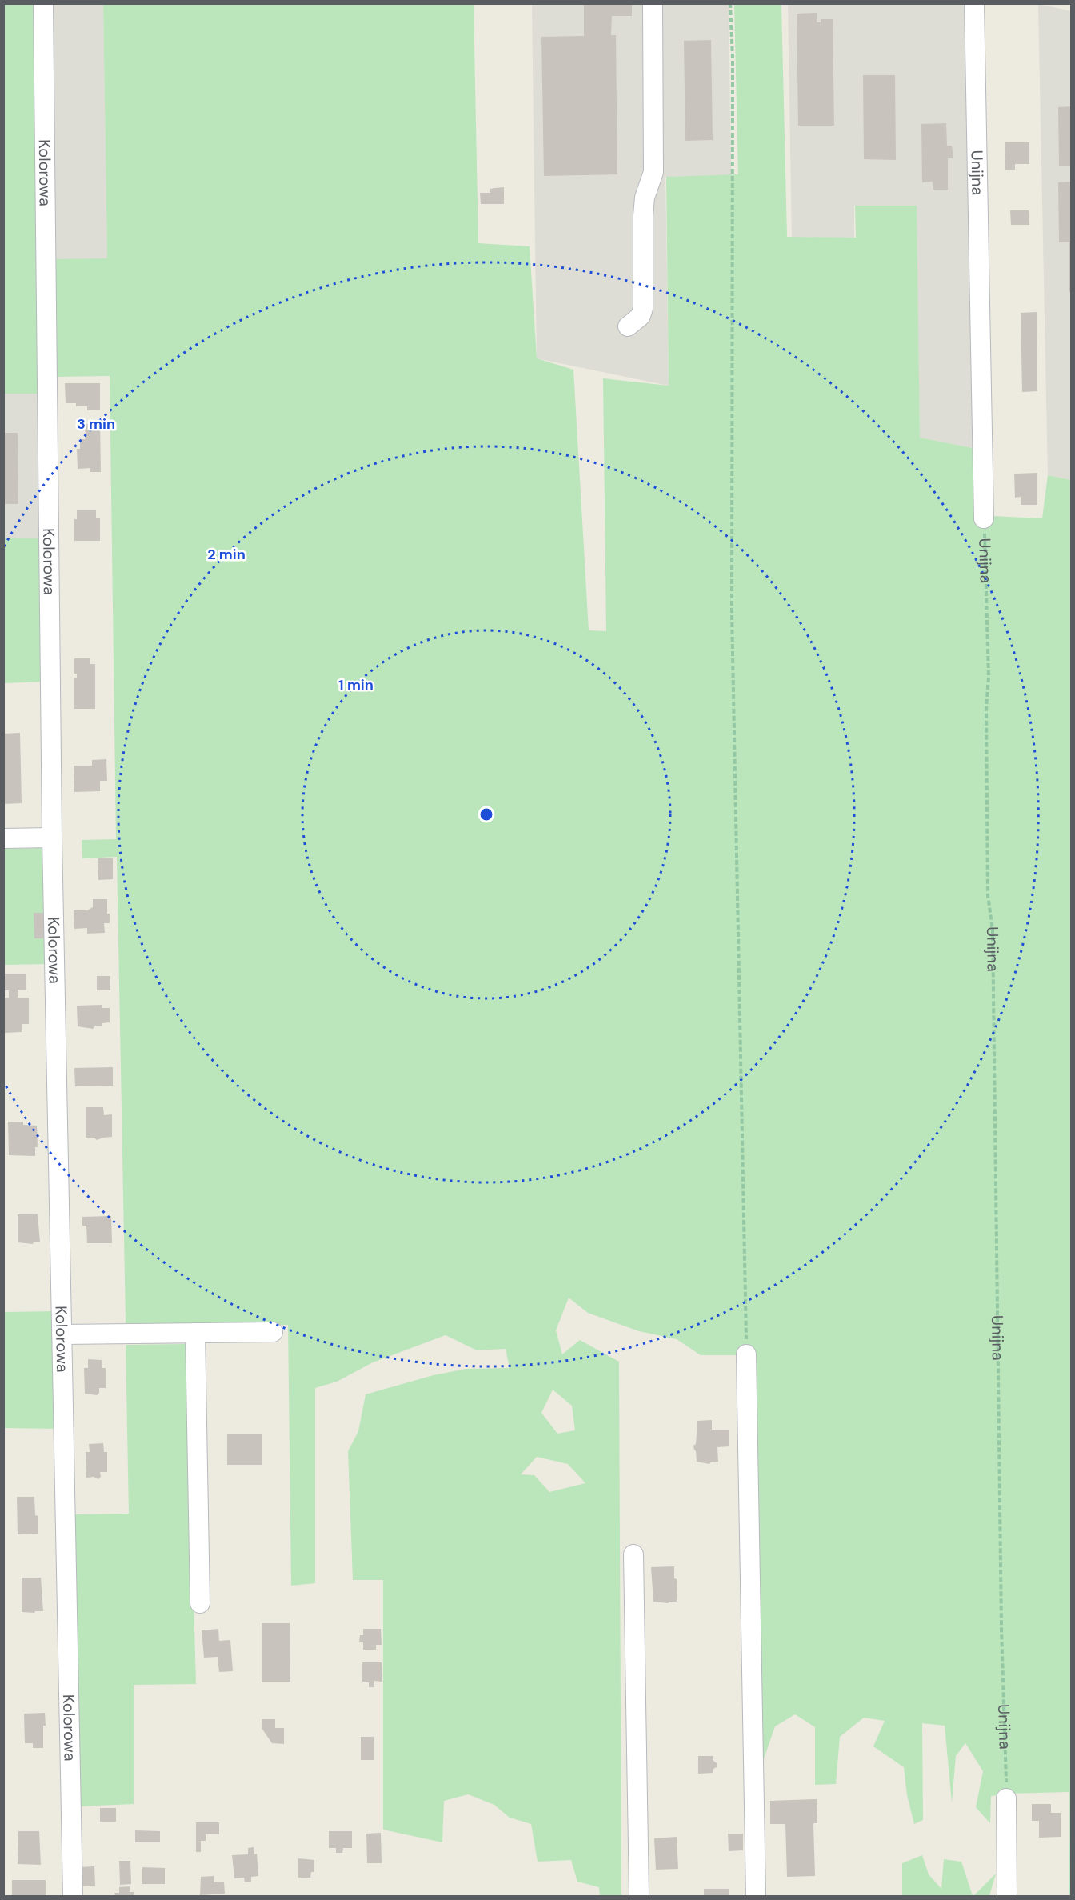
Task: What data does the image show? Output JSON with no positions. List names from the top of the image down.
{
  "streets": {
    "street": ["Kolorowa", "Unijna"]
  },
  "rings": ["3 min", "2 min", "1 min"]
}
